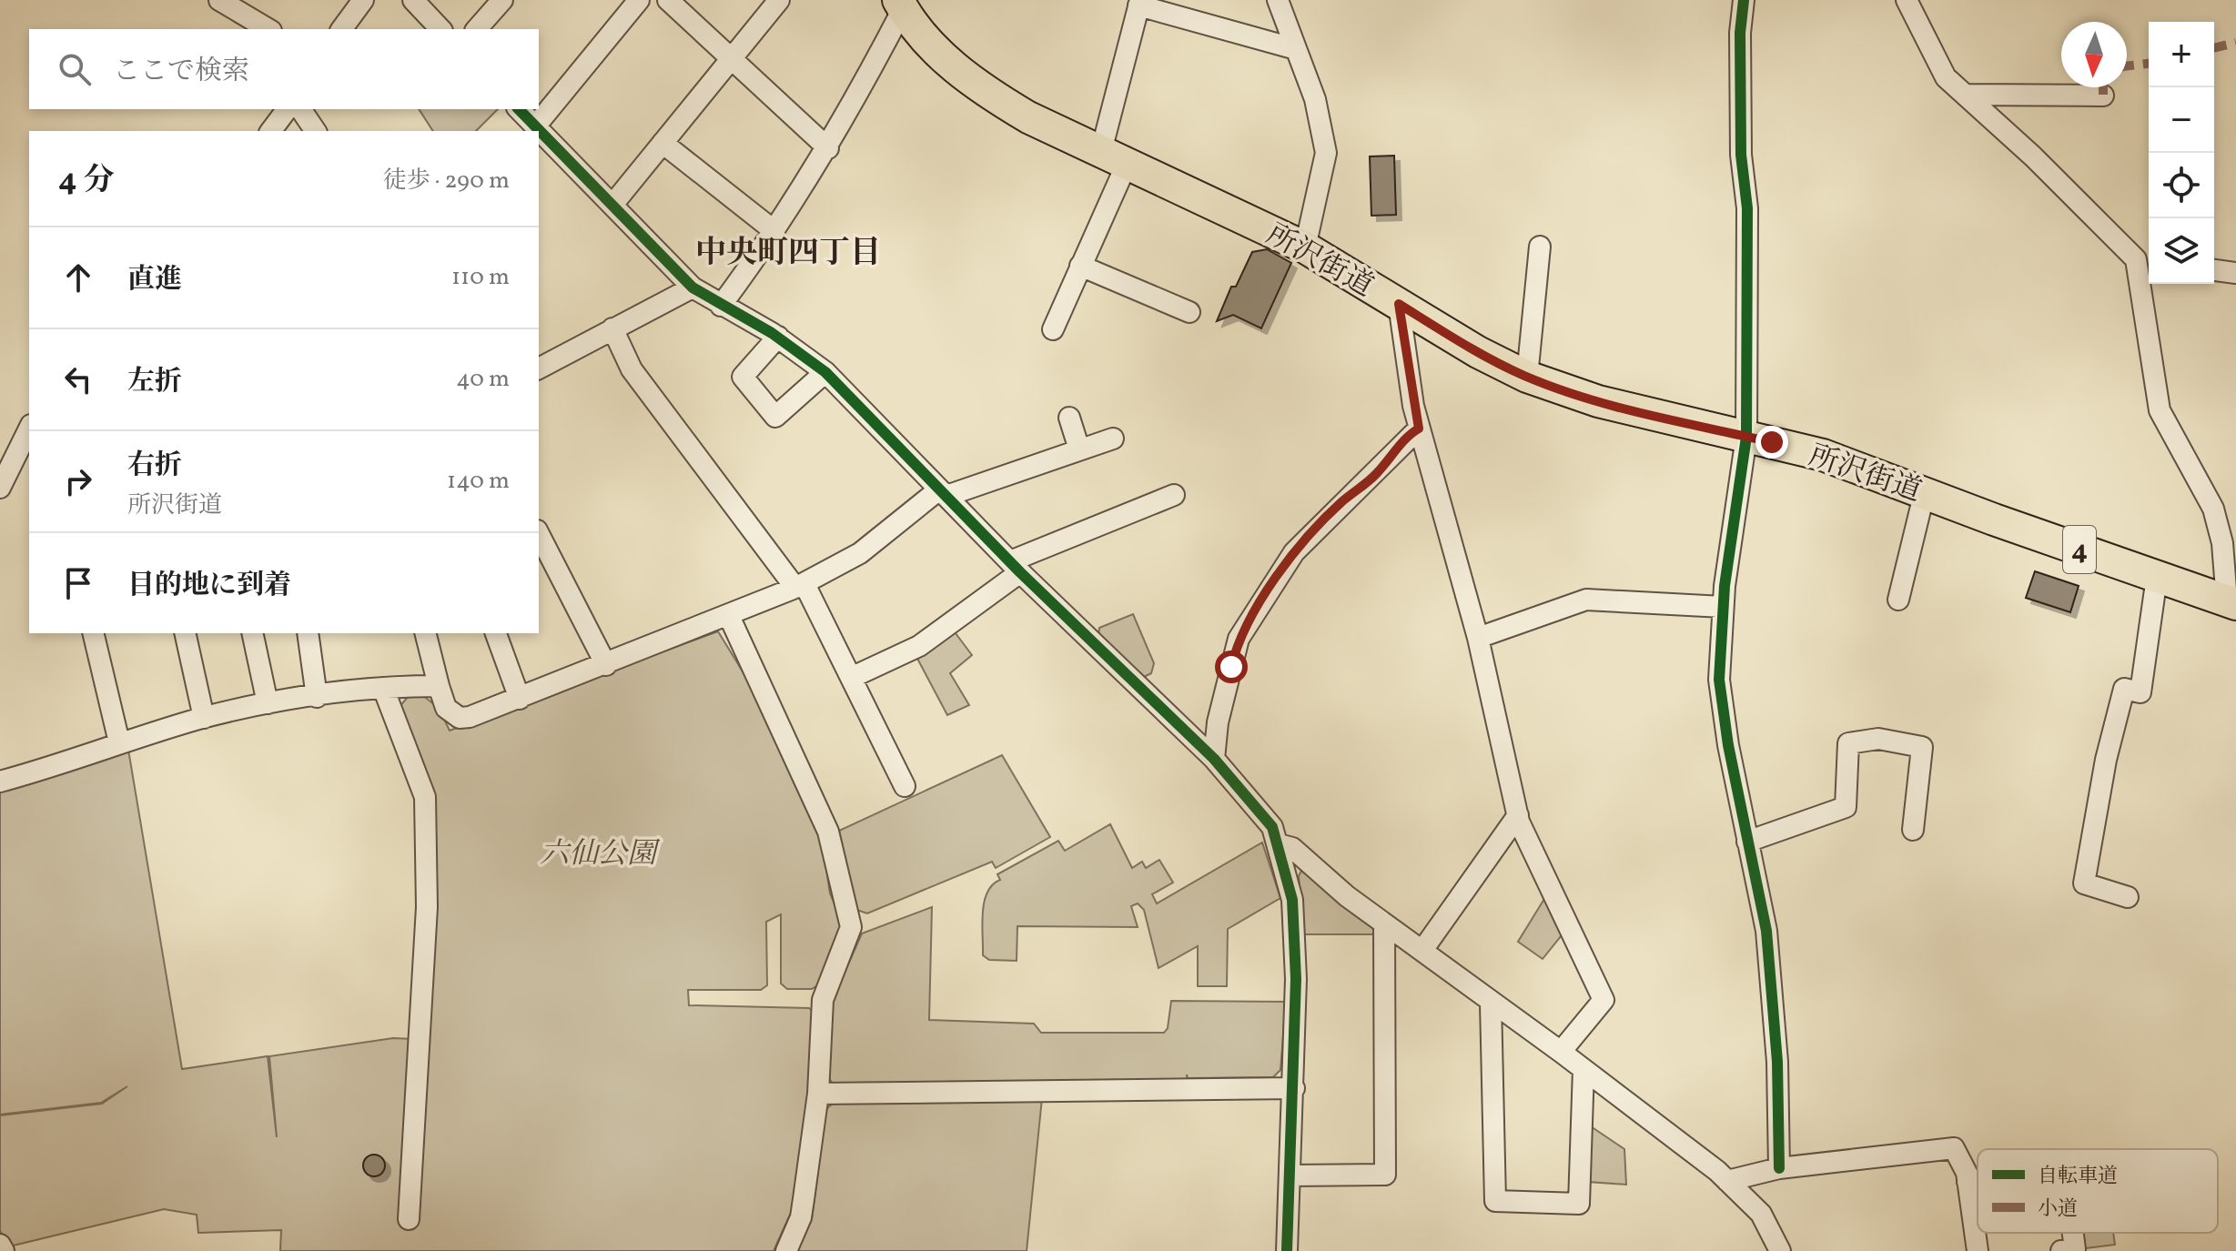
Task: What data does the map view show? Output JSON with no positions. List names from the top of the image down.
{
  "streets": {
    "main road": ["所沢街道", "4"]
  },
  "districts": ["中央町四丁目"],
  "parks": ["六仙公園"],
  "legend": ["自転車道", "小道"],
  "north": "bottom",
  "page": {
    "map_buttons": ["+", "−"],
    "search": "ここで検索",
    "heading": ["4 分", "徒歩 · 290 m"],
    "list": [
      ["直進", "110 m"],
      ["左折", "40 m"],
      ["右折", "所沢街道", "140 m"],
      "目的地に到着"
    ]
  }
}
